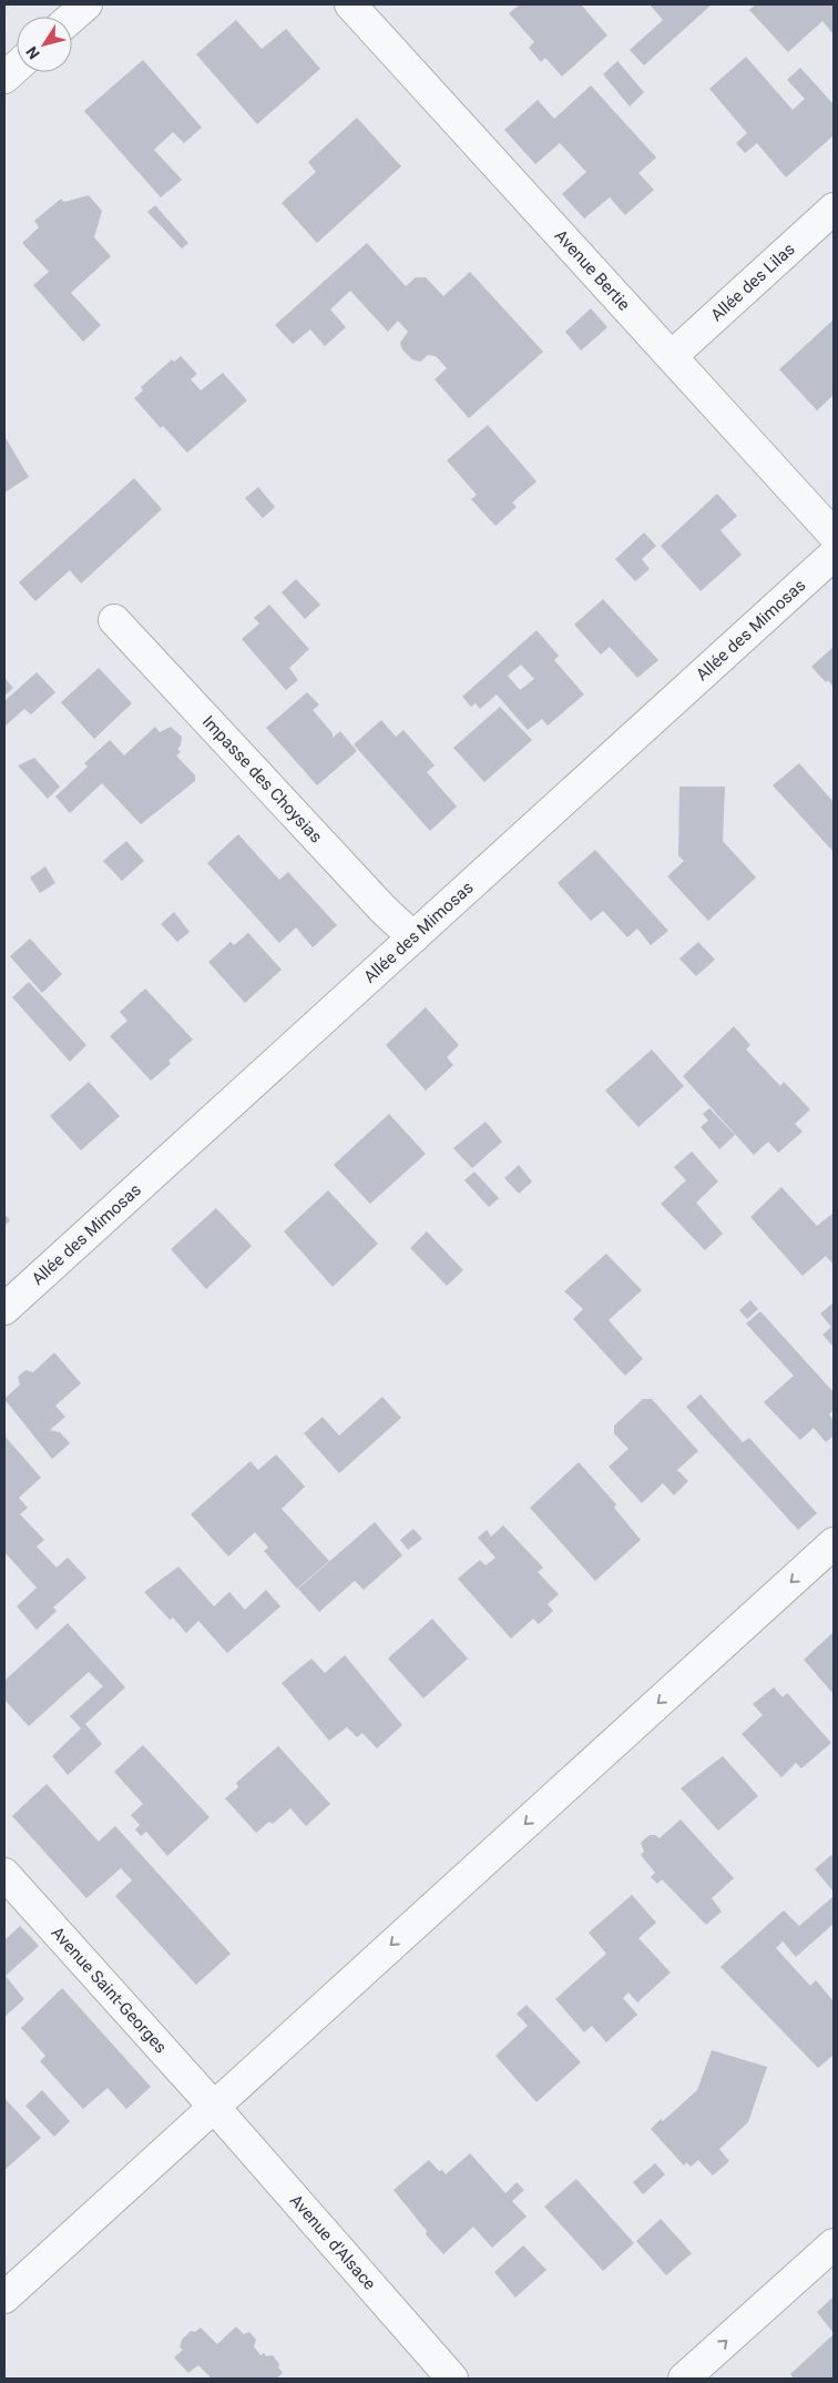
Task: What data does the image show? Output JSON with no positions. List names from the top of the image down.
{
  "streets": {
    "street": [
      "Avenue Bertie",
      "Allée des Lilas",
      "Allée des Mimosas",
      "Impasse des Choysias",
      "Avenue Saint-Georges",
      "Avenue d'Alsace"
    ]
  },
  "crossings": [
    ["Avenue Bertie", "Allée des Lilas"],
    ["Allée des Mimosas", "Impasse des Choysias"],
    ["Avenue Saint-Georges", "Avenue d'Alsace"]
  ],
  "north": "bottom left"
}
